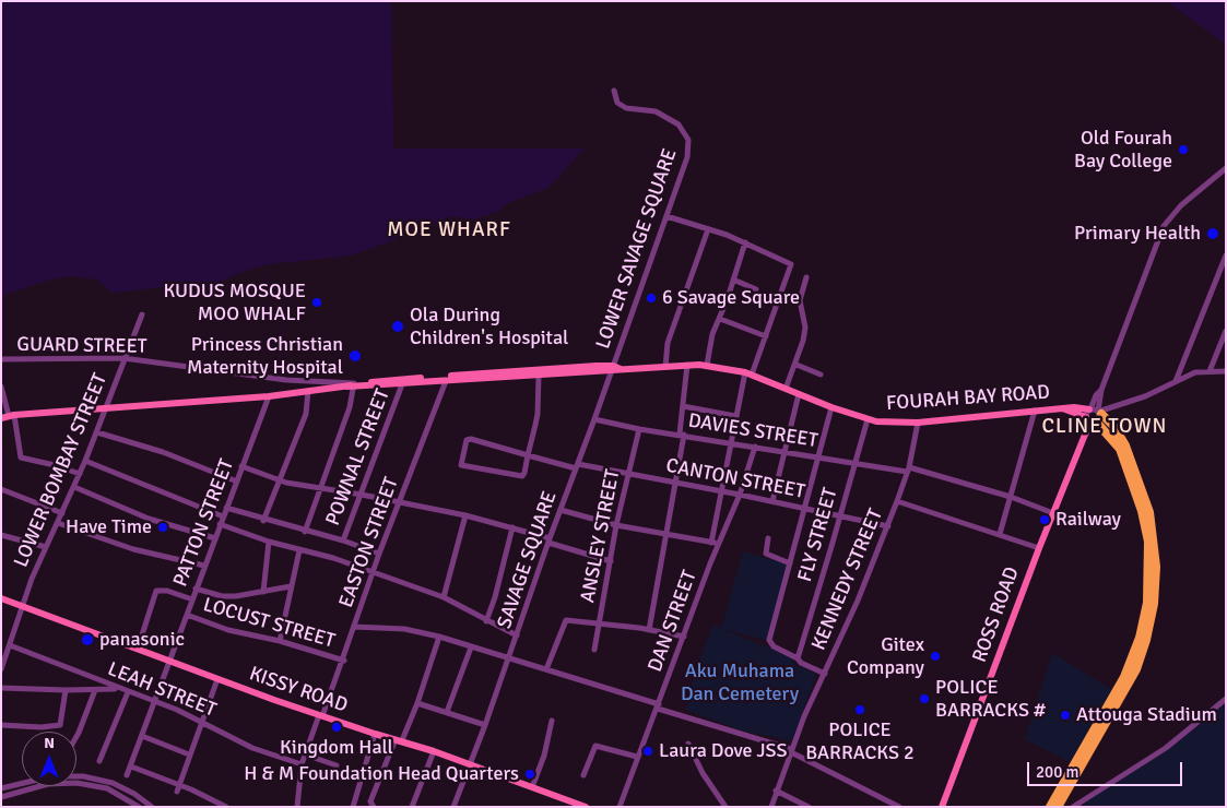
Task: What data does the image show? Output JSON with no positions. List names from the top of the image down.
{
  "streets": {
    "main road": ["FOURAH BAY ROAD", "ROSS ROAD", "KISSY ROAD"],
    "street": [
      "LOWER SAVAGE SQUARE",
      "GUARD STREET",
      "DAVIES STREET",
      "POWNAL STREET",
      "LOWER BOMBAY STREET",
      "CANTON STREET",
      "PATTON STREET",
      "FLY STREET",
      "ANSLEY STREET",
      "EASTON STREET",
      "SAVAGE SQUARE",
      "KENNEDY STREET",
      "DAN STREET",
      "LOCUST STREET",
      "LEAH STREET"
    ]
  },
  "crossings": [
    ["LOWER SAVAGE SQUARE", "FOURAH BAY ROAD"],
    ["LOWER SAVAGE SQUARE", "SAVAGE SQUARE"],
    ["GUARD STREET", "FOURAH BAY ROAD"],
    ["GUARD STREET", "LOWER BOMBAY STREET"],
    ["FOURAH BAY ROAD", "POWNAL STREET"],
    ["FOURAH BAY ROAD", "LOWER BOMBAY STREET"],
    ["FOURAH BAY ROAD", "PATTON STREET"],
    ["FOURAH BAY ROAD", "FLY STREET"],
    ["FOURAH BAY ROAD", "EASTON STREET"],
    ["FOURAH BAY ROAD", "SAVAGE SQUARE"],
    ["FOURAH BAY ROAD", "KENNEDY STREET"],
    ["FOURAH BAY ROAD", "ROSS ROAD"],
    ["DAVIES STREET", "FLY STREET"],
    ["DAVIES STREET", "ANSLEY STREET"],
    ["DAVIES STREET", "SAVAGE SQUARE"],
    ["DAVIES STREET", "KENNEDY STREET"],
    ["DAVIES STREET", "ROSS ROAD"],
    ["DAVIES STREET", "DAN STREET"],
    ["LOWER BOMBAY STREET", "LEAH STREET"],
    ["LOWER BOMBAY STREET", "KISSY ROAD"],
    ["CANTON STREET", "FLY STREET"],
    ["CANTON STREET", "ANSLEY STREET"],
    ["CANTON STREET", "SAVAGE SQUARE"],
    ["CANTON STREET", "KENNEDY STREET"],
    ["CANTON STREET", "DAN STREET"],
    ["PATTON STREET", "LOCUST STREET"],
    ["PATTON STREET", "LEAH STREET"],
    ["PATTON STREET", "KISSY ROAD"],
    ["EASTON STREET", "LOCUST STREET"],
    ["EASTON STREET", "LEAH STREET"],
    ["EASTON STREET", "KISSY ROAD"],
    ["SAVAGE SQUARE", "KISSY ROAD"]
  ],
  "districts": ["MOE WHARF", "CLINE TOWN"],
  "parks": ["Aku Muhama Dan Cemetery"],
  "places": [
    "Old Fourah Bay College",
    "Primary Health",
    "6 Savage Square",
    "KUDUS MOSQUE MOO WHALF",
    "Ola During Children's Hospital",
    "Princess Christian Maternity Hospital",
    "Railway",
    "Have Time",
    "panasonic",
    "Gitex Company",
    "POLICE BARRACKS #",
    "POLICE BARRACKS 2",
    "Attouga Stadium",
    "Kingdom Hall",
    "Laura Dove JSS",
    "H & M Foundation Head Quarters"
  ],
  "scale_bar": "200 m",
  "north": "top"
}
